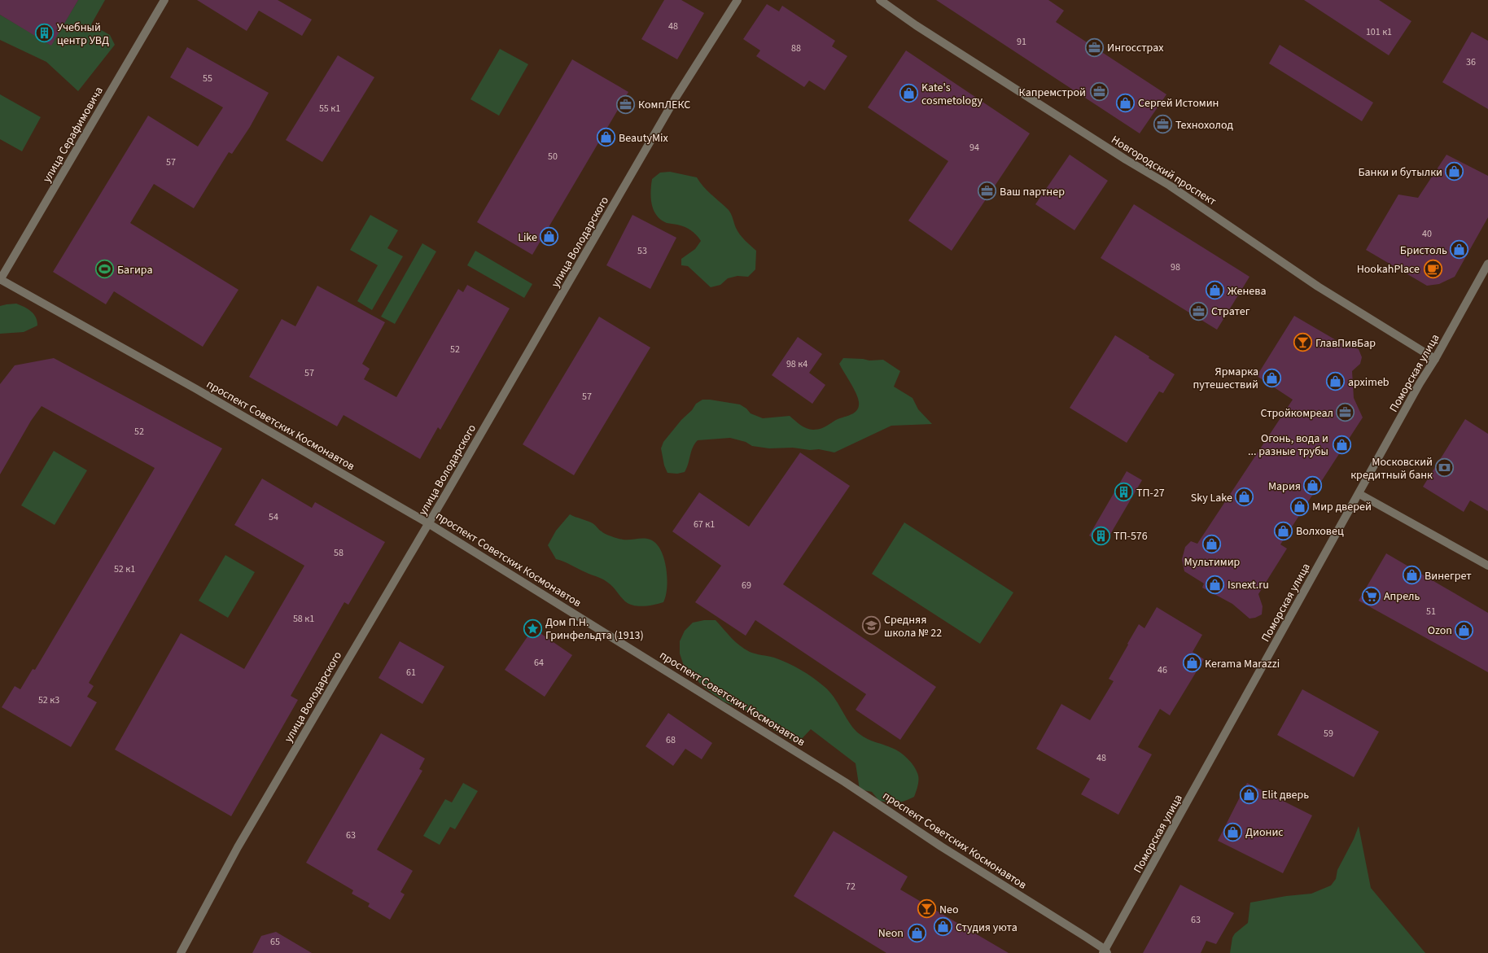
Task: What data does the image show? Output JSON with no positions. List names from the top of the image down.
{
  "streets": {
    "street": [
      "улица Серафимовича",
      "Новгородский проспект",
      "улица Володарского",
      "Поморская улица",
      "проспект Советских Космонавтов"
    ]
  },
  "crossings": [
    ["улица Серафимовича", "проспект Советских Космонавтов"],
    ["Новгородский проспект", "Поморская улица"],
    ["улица Володарского", "проспект Советских Космонавтов"],
    ["Поморская улица", "проспект Советских Космонавтов"]
  ],
  "places": {
    "building": ["Учебный центр УВД", "ТП-27", "ТП-576"],
    "office": [
      "Ингосстрах",
      "Капремстрой",
      "КомпЛЕКС",
      "Технохолод",
      "Ваш партнер",
      "Стратег",
      "Стройкомреал"
    ],
    "shop": [
      "Kate's cosmetology",
      "Сергей Истомин",
      "BeautyMix",
      "Банки и бутылки",
      "Like",
      "Бристоль",
      "Женева",
      "Ярмарка путешествий",
      "архimeb",
      "Огонь, вода и ... разные трубы",
      "Мария",
      "Sky Lake",
      "Мир дверей",
      "Волховец",
      "Мультимир",
      "Винегрет",
      "Isnext.ru",
      "Ozon",
      "Kerama Marazzi",
      "Elit дверь",
      "Дионис",
      "Студия уюта",
      "Neon"
    ],
    "cafe": ["HookahPlace"],
    "sports": ["Багира"],
    "bar": ["ГлавПивБар", "Neo"],
    "bank": ["Московский кредитный банк"],
    "supermarket": ["Апрель"],
    "school or university": ["Средняя школа № 22"],
    "place": ["Дом П.Н. Гринфельдта (1913)"]
  },
  "house_numbers": [
    "48",
    "101 к1",
    "91",
    "88",
    "36",
    "55",
    "55 к1",
    "94",
    "50",
    "57",
    "40",
    "53",
    "98",
    "52",
    "98 к4",
    "57",
    "57",
    "52",
    "54",
    "67 к1",
    "58",
    "52 к1",
    "69",
    "51",
    "58 к1",
    "64",
    "46",
    "61",
    "52 к3",
    "59",
    "68",
    "48",
    "63",
    "72",
    "63",
    "65"
  ]
}
